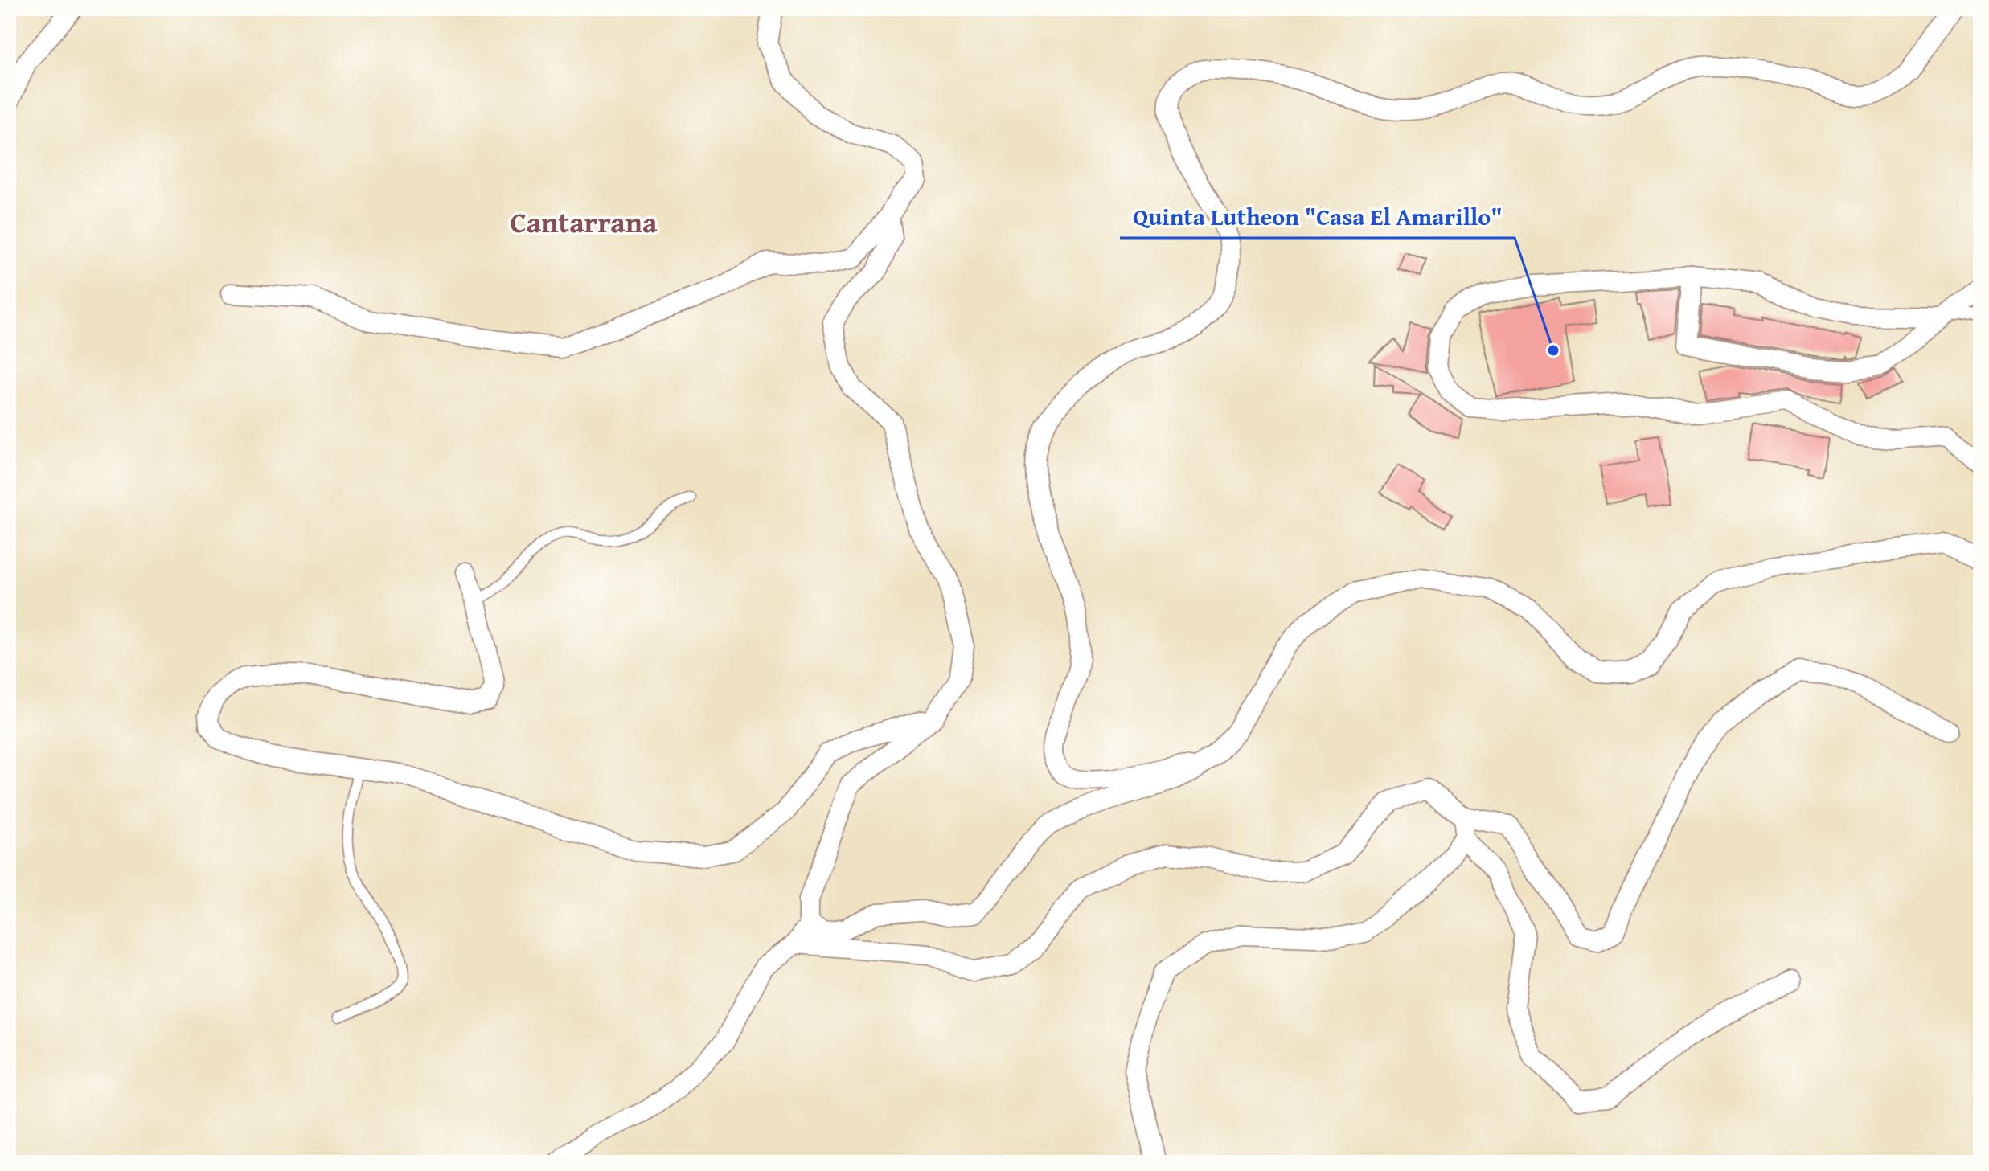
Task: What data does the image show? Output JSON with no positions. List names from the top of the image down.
{
  "districts": ["Cantarrana"],
  "places": ["Quinta Lutheon \"Casa El Amarillo\""]
}
